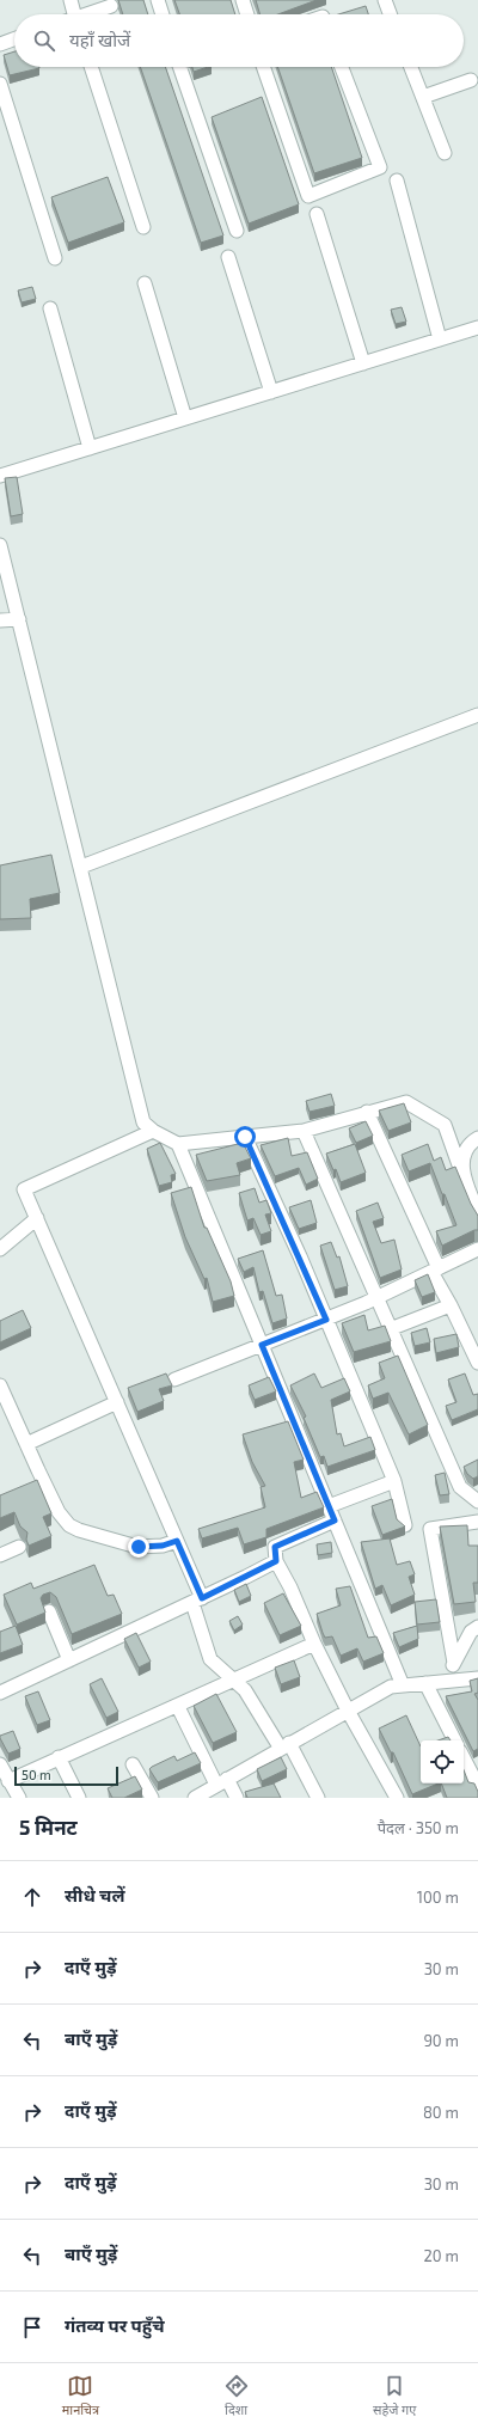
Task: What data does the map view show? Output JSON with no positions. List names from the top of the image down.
{
  "scale_bar": "50 m",
  "page": {
    "search": "यहाँ खोजें",
    "scale": "50 m",
    "heading": ["5 मिनट", "पैदल · 350 m"],
    "list": [
      ["सीधे चलें", "100 m"],
      ["दाएँ मुड़ें", "30 m"],
      ["बाएँ मुड़ें", "90 m"],
      ["दाएँ मुड़ें", "80 m"],
      ["दाएँ मुड़ें", "30 m"],
      ["बाएँ मुड़ें", "20 m"],
      "गंतव्य पर पहुँचे"
    ],
    "nav": ["मानचित्र", "दिशा", "सहेजे गए"]
  }
}
